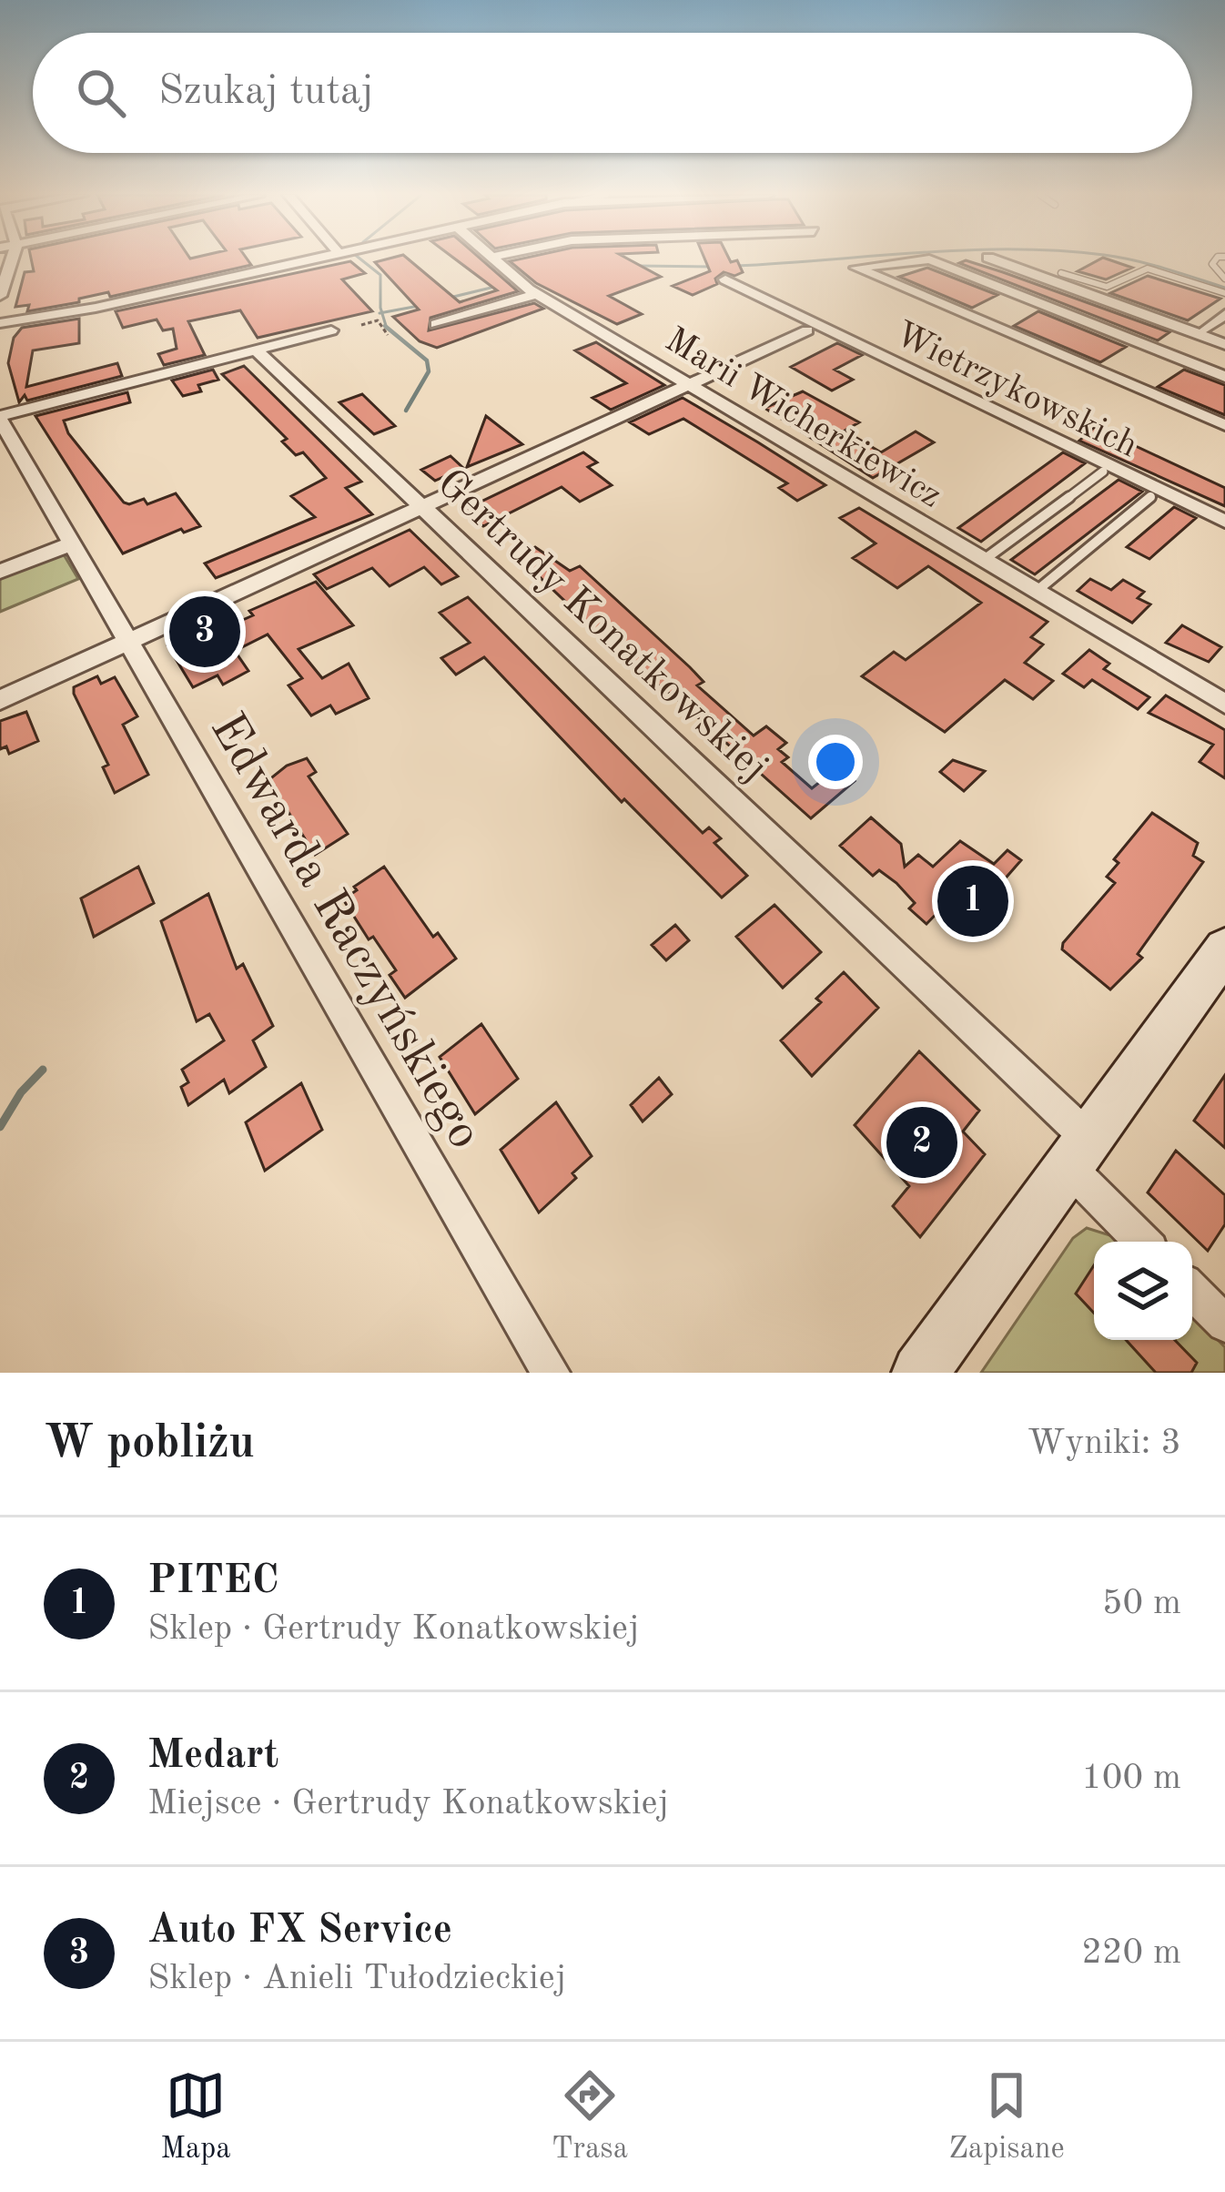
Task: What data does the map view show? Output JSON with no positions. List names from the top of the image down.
{
  "streets": {
    "street": [
      "Wietrzykowskich",
      "Marii Wicherkiewicz",
      "Gertrudy Konatkowskiej",
      "Edwarda Raczyńskiego"
    ]
  },
  "page": {
    "search": "Szukaj tutaj",
    "pins": ["3", "1", "2"],
    "heading": ["W pobliżu", "Wyniki: 3"],
    "list": [
      {
        "mark": "1",
        "name": "PITEC",
        "note": "Sklep · Gertrudy Konatkowskiej",
        "value": "50 m"
      },
      {
        "mark": "2",
        "name": "Medart",
        "note": "Miejsce · Gertrudy Konatkowskiej",
        "value": "100 m"
      },
      {
        "mark": "3",
        "name": "Auto FX Service",
        "note": "Sklep · Anieli Tułodzieckiej",
        "value": "220 m"
      }
    ],
    "nav": ["Mapa", "Trasa", "Zapisane"]
  }
}
